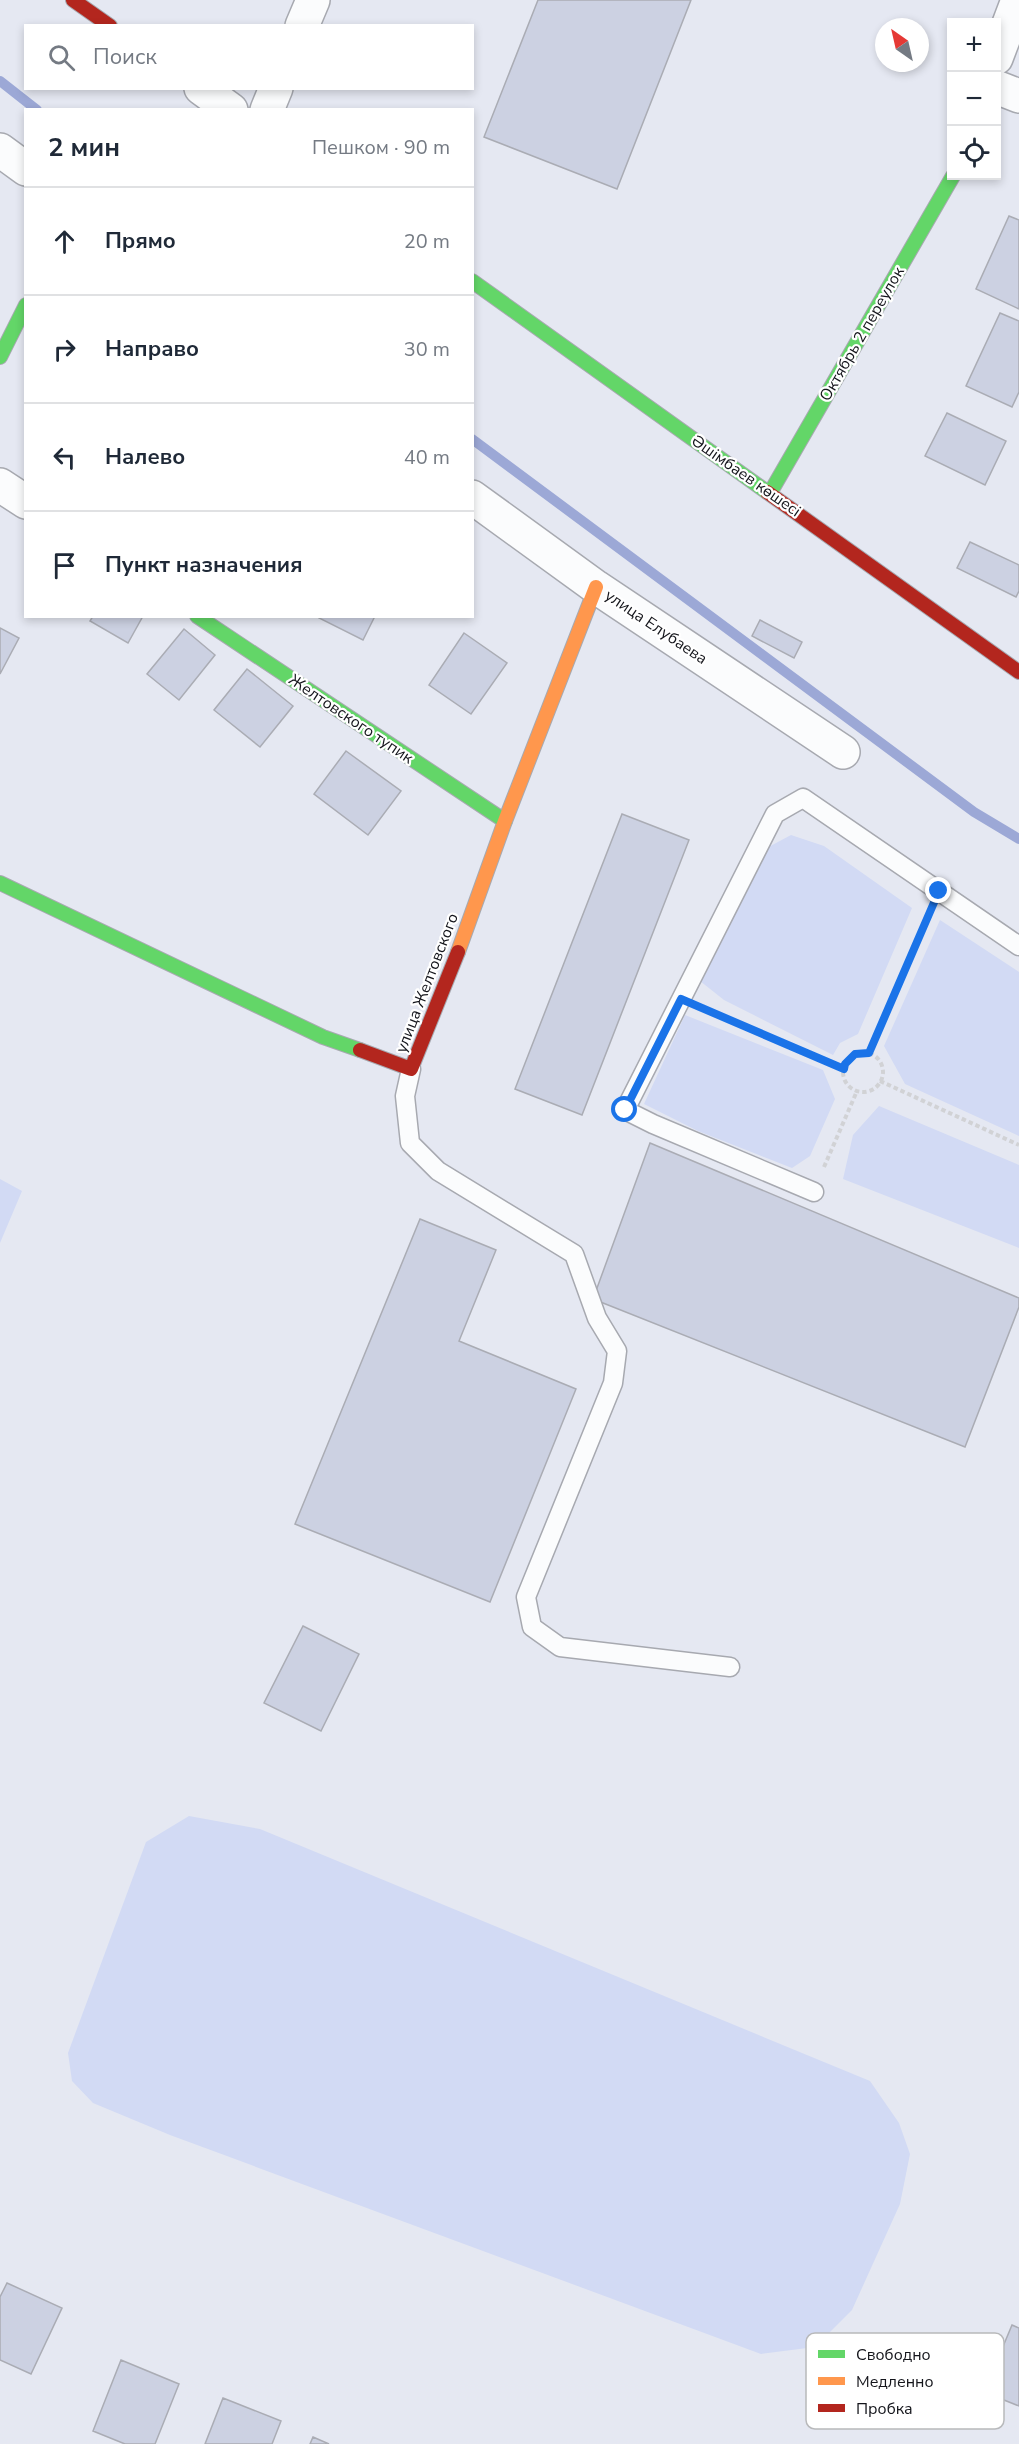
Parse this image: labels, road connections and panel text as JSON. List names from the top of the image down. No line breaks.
{"streets":{"street":["Октябрь 2 переулок","Әшімбаев көшесі","улица Елубаева","Желтовского тупик","улица Желтовского"]},"crossings":[["Октябрь 2 переулок","Әшімбаев көшесі"],["улица Елубаева","улица Желтовского"],["Желтовского тупик","улица Желтовского"]],"legend":["Свободно","Медленно","Пробка"],"north":"top left","page":{"map_buttons":["+","−"],"search":"Поиск","heading":["2 мин","Пешком · 90 m"],"list":[["Прямо","20 m"],["Направо","30 m"],["Налево","40 m"],"Пункт назначения"]}}
